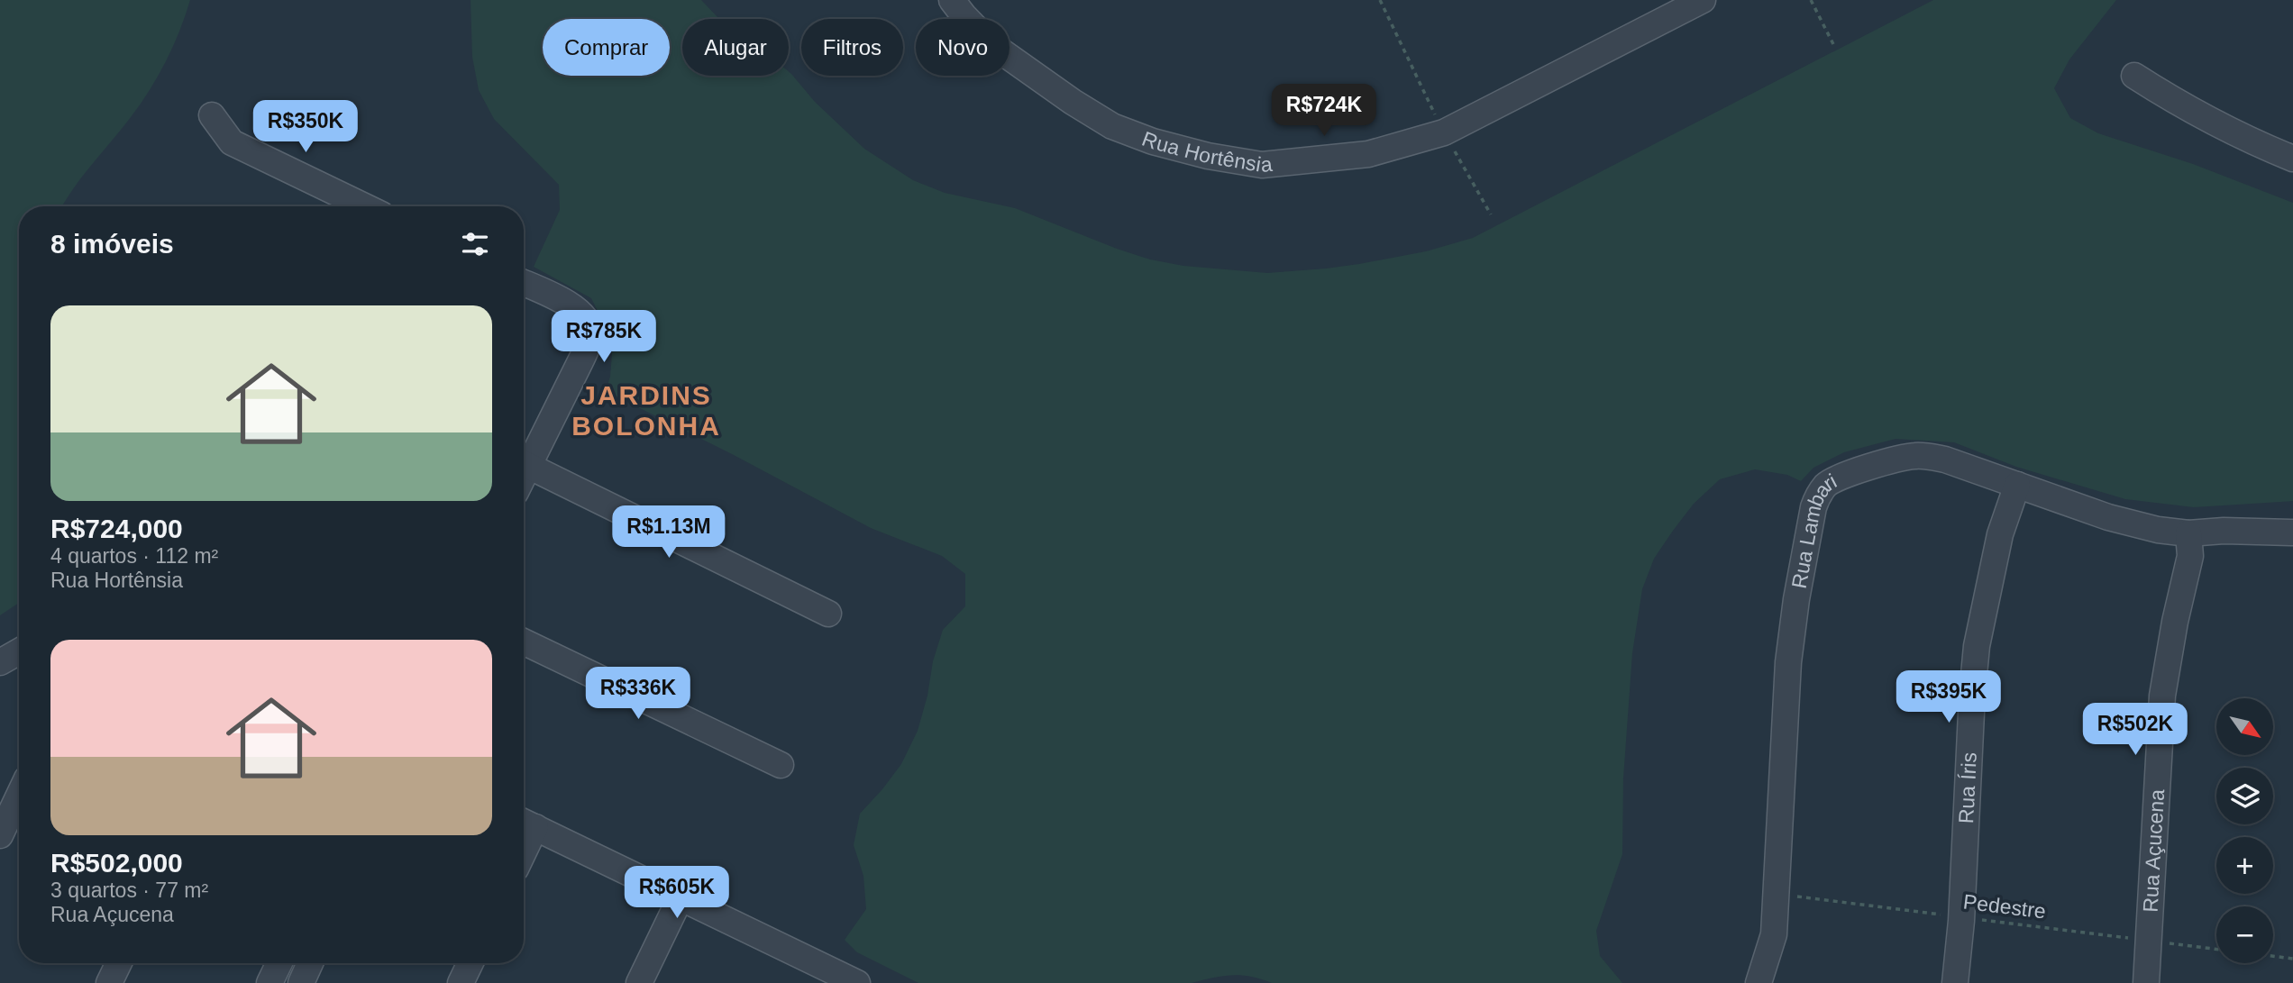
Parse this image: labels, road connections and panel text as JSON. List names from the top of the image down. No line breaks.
{"streets":{"street":["Rua Hortênsia","Rua Lambari","Rua Íris","Rua Açucena"],"path":["Pedestre"]},"crossings":[["Rua Lambari","Rua Íris"],["Rua Lambari","Rua Açucena"],["Rua Lambari","Pedestre"],["Rua Íris","Pedestre"],["Rua Açucena","Pedestre"]],"districts":["JARDINS BOLONHA"],"north":"bottom right","page":{"chip":["Comprar","Alugar","Filtros","Novo"],"price":["R$724K","R$350K","R$785K","R$1.13M","R$336K","R$395K","R$502K","R$605K"],"heading":"8 imóveis","list":[{"name":"R$724,000","note":"4 quartos · 112 m² · Rua Hortênsia"},{"name":"R$502,000","note":"3 quartos · 77 m² · Rua Açucena"}],"map_buttons":["+","−"]}}
